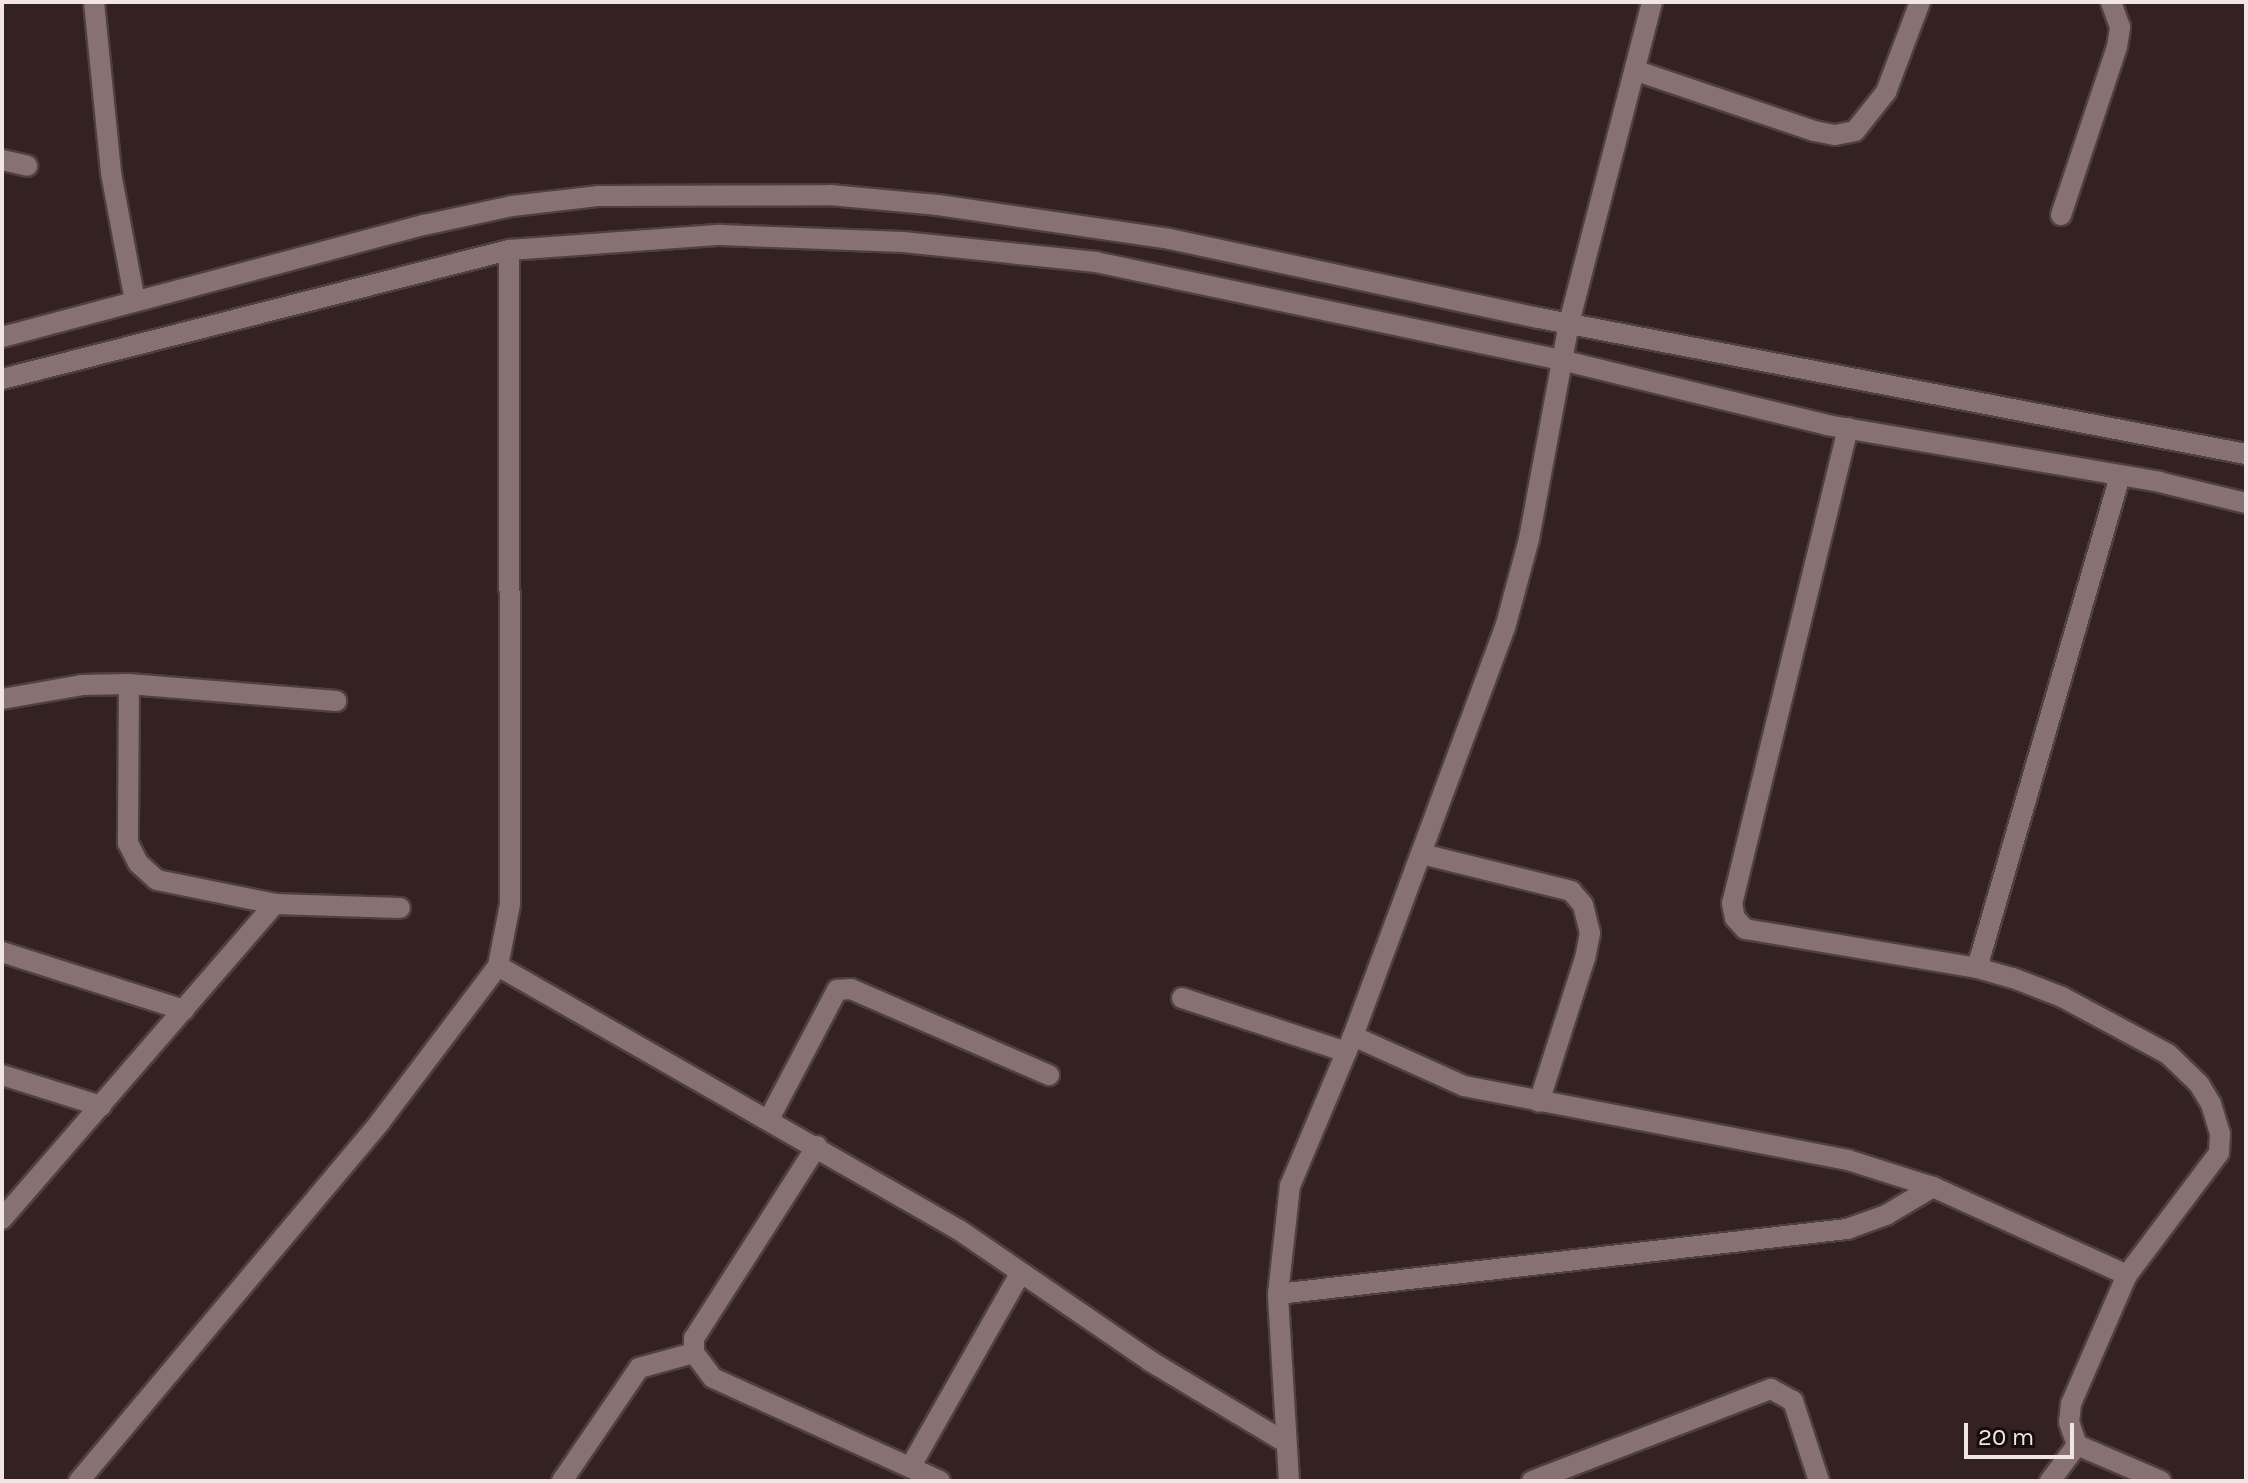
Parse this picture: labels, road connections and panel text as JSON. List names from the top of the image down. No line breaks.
{"scale_bar":"20 m"}
